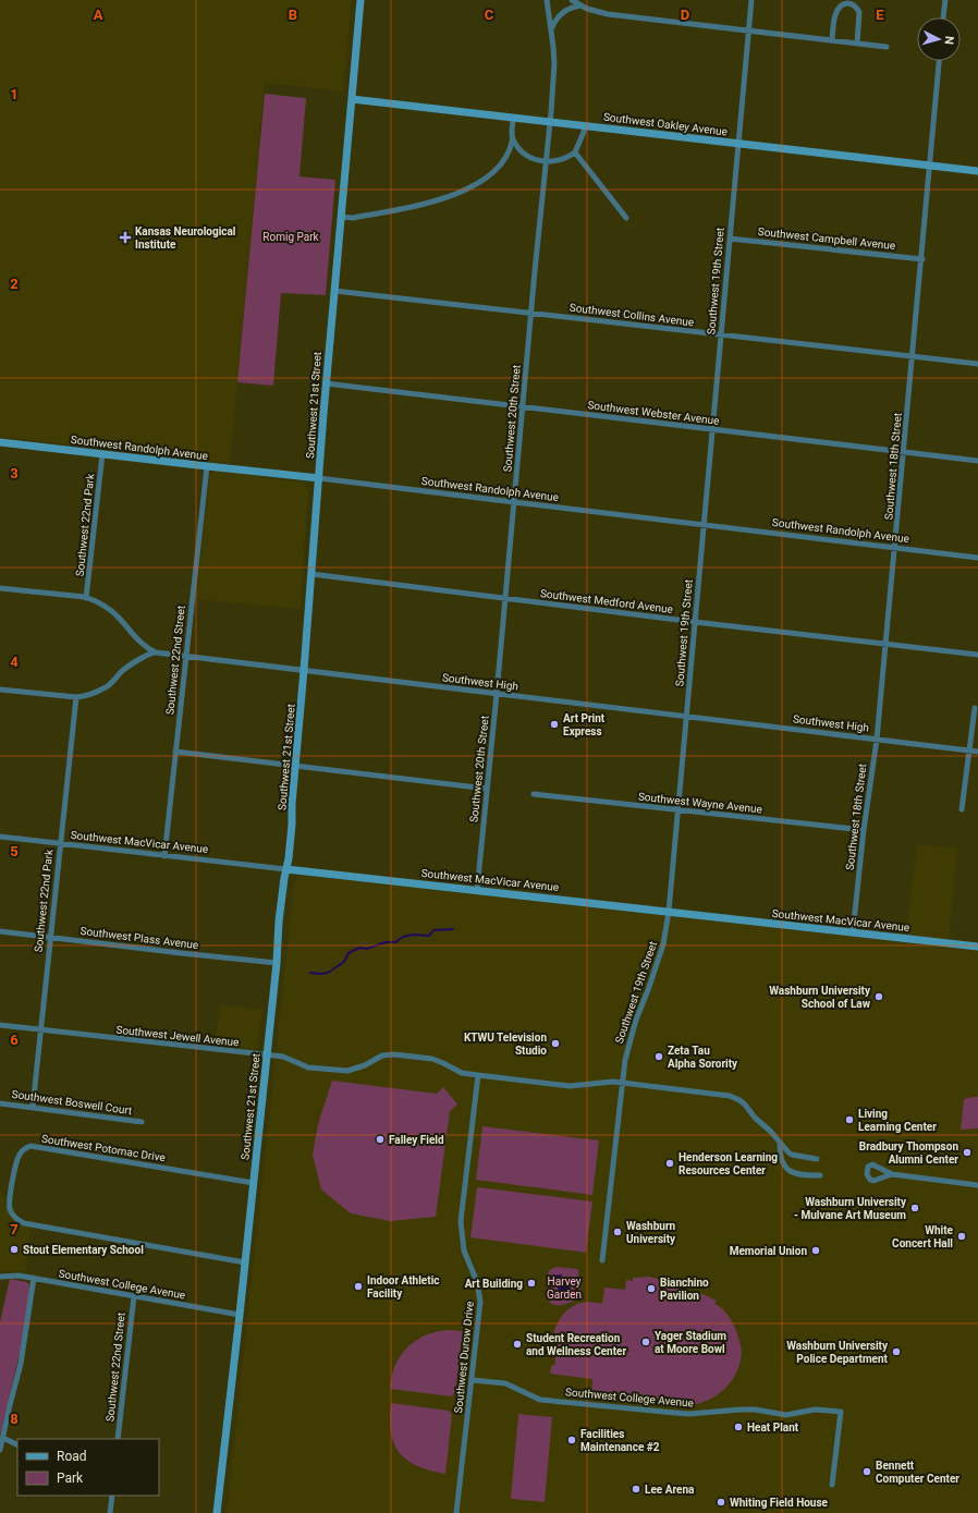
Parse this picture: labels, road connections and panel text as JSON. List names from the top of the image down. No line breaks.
{"streets":{"street":["Southwest Oakley Avenue","Southwest Campbell Avenue","Southwest 19th Street","Southwest Collins Avenue","Southwest 21st Street","Southwest Webster Avenue","Southwest 20th Street","Southwest Randolph Avenue","Southwest 18th Street","Southwest 22nd Park","Southwest Medford Avenue","Southwest 22nd Street","Southwest High","Southwest Wayne Avenue","Southwest MacVicar Avenue","Southwest Plass Avenue","Southwest Jewell Avenue","Southwest Boswell Court","Southwest Potomac Drive","Southwest College Avenue","Southwest Durow Drive"]},"crossings":[["Southwest Oakley Avenue","Southwest 19th Street"],["Southwest Oakley Avenue","Southwest 21st Street"],["Southwest Oakley Avenue","Southwest 20th Street"],["Southwest Oakley Avenue","Southwest 18th Street"],["Southwest Campbell Avenue","Southwest 19th Street"],["Southwest Campbell Avenue","Southwest 18th Street"],["Southwest 19th Street","Southwest Collins Avenue"],["Southwest 19th Street","Southwest Webster Avenue"],["Southwest 19th Street","Southwest Randolph Avenue"],["Southwest 19th Street","Southwest Medford Avenue"],["Southwest 19th Street","Southwest High"],["Southwest 19th Street","Southwest Wayne Avenue"],["Southwest 19th Street","Southwest MacVicar Avenue"],["Southwest 19th Street","Southwest Jewell Avenue"],["Southwest Collins Avenue","Southwest 21st Street"],["Southwest Collins Avenue","Southwest 20th Street"],["Southwest Collins Avenue","Southwest 18th Street"],["Southwest 21st Street","Southwest Webster Avenue"],["Southwest 21st Street","Southwest Randolph Avenue"],["Southwest 21st Street","Southwest Medford Avenue"],["Southwest 21st Street","Southwest High"],["Southwest 21st Street","Southwest MacVicar Avenue"],["Southwest 21st Street","Southwest Plass Avenue"],["Southwest 21st Street","Southwest Jewell Avenue"],["Southwest 21st Street","Southwest Potomac Drive"],["Southwest 21st Street","Southwest College Avenue"],["Southwest Webster Avenue","Southwest 20th Street"],["Southwest Webster Avenue","Southwest 18th Street"],["Southwest 20th Street","Southwest Randolph Avenue"],["Southwest 20th Street","Southwest Medford Avenue"],["Southwest 20th Street","Southwest High"],["Southwest 20th Street","Southwest MacVicar Avenue"],["Southwest Randolph Avenue","Southwest 18th Street"],["Southwest Randolph Avenue","Southwest 22nd Park"],["Southwest Randolph Avenue","Southwest 22nd Street"],["Southwest 18th Street","Southwest Medford Avenue"],["Southwest 18th Street","Southwest High"],["Southwest 18th Street","Southwest Wayne Avenue"],["Southwest 18th Street","Southwest MacVicar Avenue"],["Southwest 22nd Park","Southwest High"],["Southwest 22nd Park","Southwest MacVicar Avenue"],["Southwest 22nd Park","Southwest Plass Avenue"],["Southwest 22nd Park","Southwest Jewell Avenue"],["Southwest 22nd Park","Southwest Boswell Court"],["Southwest 22nd Street","Southwest High"],["Southwest 22nd Street","Southwest MacVicar Avenue"],["Southwest 22nd Street","Southwest College Avenue"],["Southwest Jewell Avenue","Southwest Durow Drive"],["Southwest College Avenue","Southwest Durow Drive"]],"parks":["Romig Park","Harvey Garden"],"places":{"health":["Kansas Neurological Institute"],"other":["Art Print Express","Washburn University School of Law","KTWU Television Studio","Zeta Tau Alpha Sorority","Living Learning Center","Falley Field","Bradbury Thompson Alumni Center","Henderson Learning Resources Center","Washburn University - Mulvane Art Museum","Washburn University","White Concert Hall","Stout Elementary School","Memorial Union","Art Building","Indoor Athletic Facility","Bianchino Pavilion","Yager Stadium at Moore Bowl","Student Recreation and Wellness Center","Washburn University Police Department","Heat Plant","Facilities Maintenance #2","Bennett Computer Center","Lee Arena","Whiting Field House"]},"legend":["Road","Park"],"north":"right","grid":{"columns":["A","B","C","D","E"],"rows":["1","2","3","4","5","6","7","8"]}}
